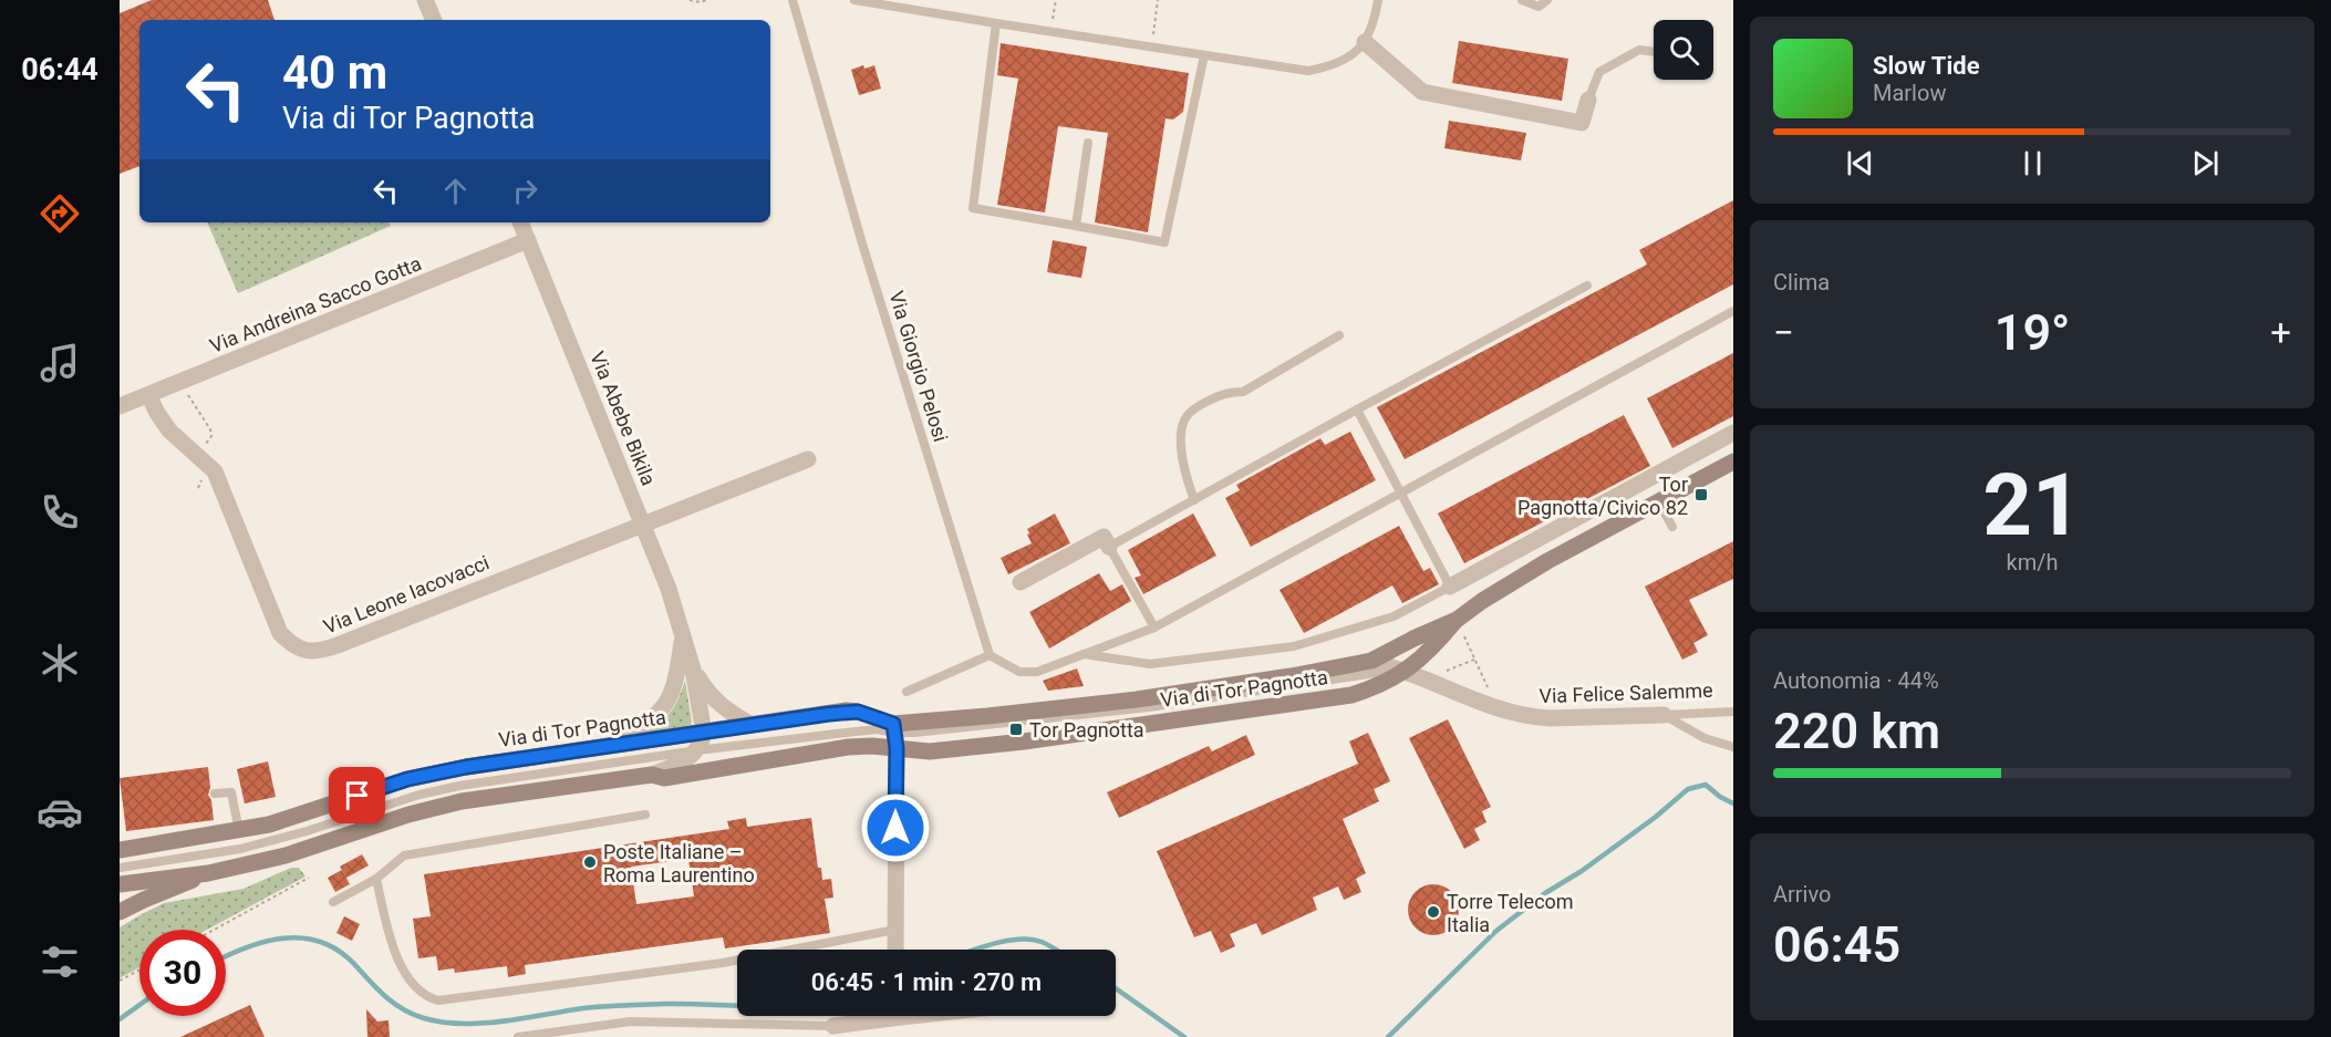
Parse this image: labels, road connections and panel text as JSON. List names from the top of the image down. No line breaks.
{"streets":{"street":["Via Andreina Sacco Gotta","Via Abebe Bikila","Via Leone Iacovacci","Via di Tor Pagnotta","Via Felice Salemme"],"lane":["Via Giorgio Pelosi"]},"crossings":[["Via Andreina Sacco Gotta","Via Abebe Bikila"],["Via Andreina Sacco Gotta","Via Leone Iacovacci"],["Via Abebe Bikila","Via Leone Iacovacci"],["Via Abebe Bikila","Via di Tor Pagnotta"],["Via di Tor Pagnotta","Via Felice Salemme"]],"places":{"transit":["Tor Pagnotta/Civico 82","Tor Pagnotta"],"other":["Poste Italiane – Roma Laurentino","Torre Telecom Italia"]},"page":{"tabs":"06:44","turn":["40 m","Via di Tor Pagnotta"],"song":["Slow Tide","Marlow"],"tile":["Clima",["21","km/h"],["Autonomia · 44%","220 km"],["Arrivo","06:45"]],"heat":["−","19°","+"],"limit":"30","trip":"06:45 · 1 min · 270 m"}}
